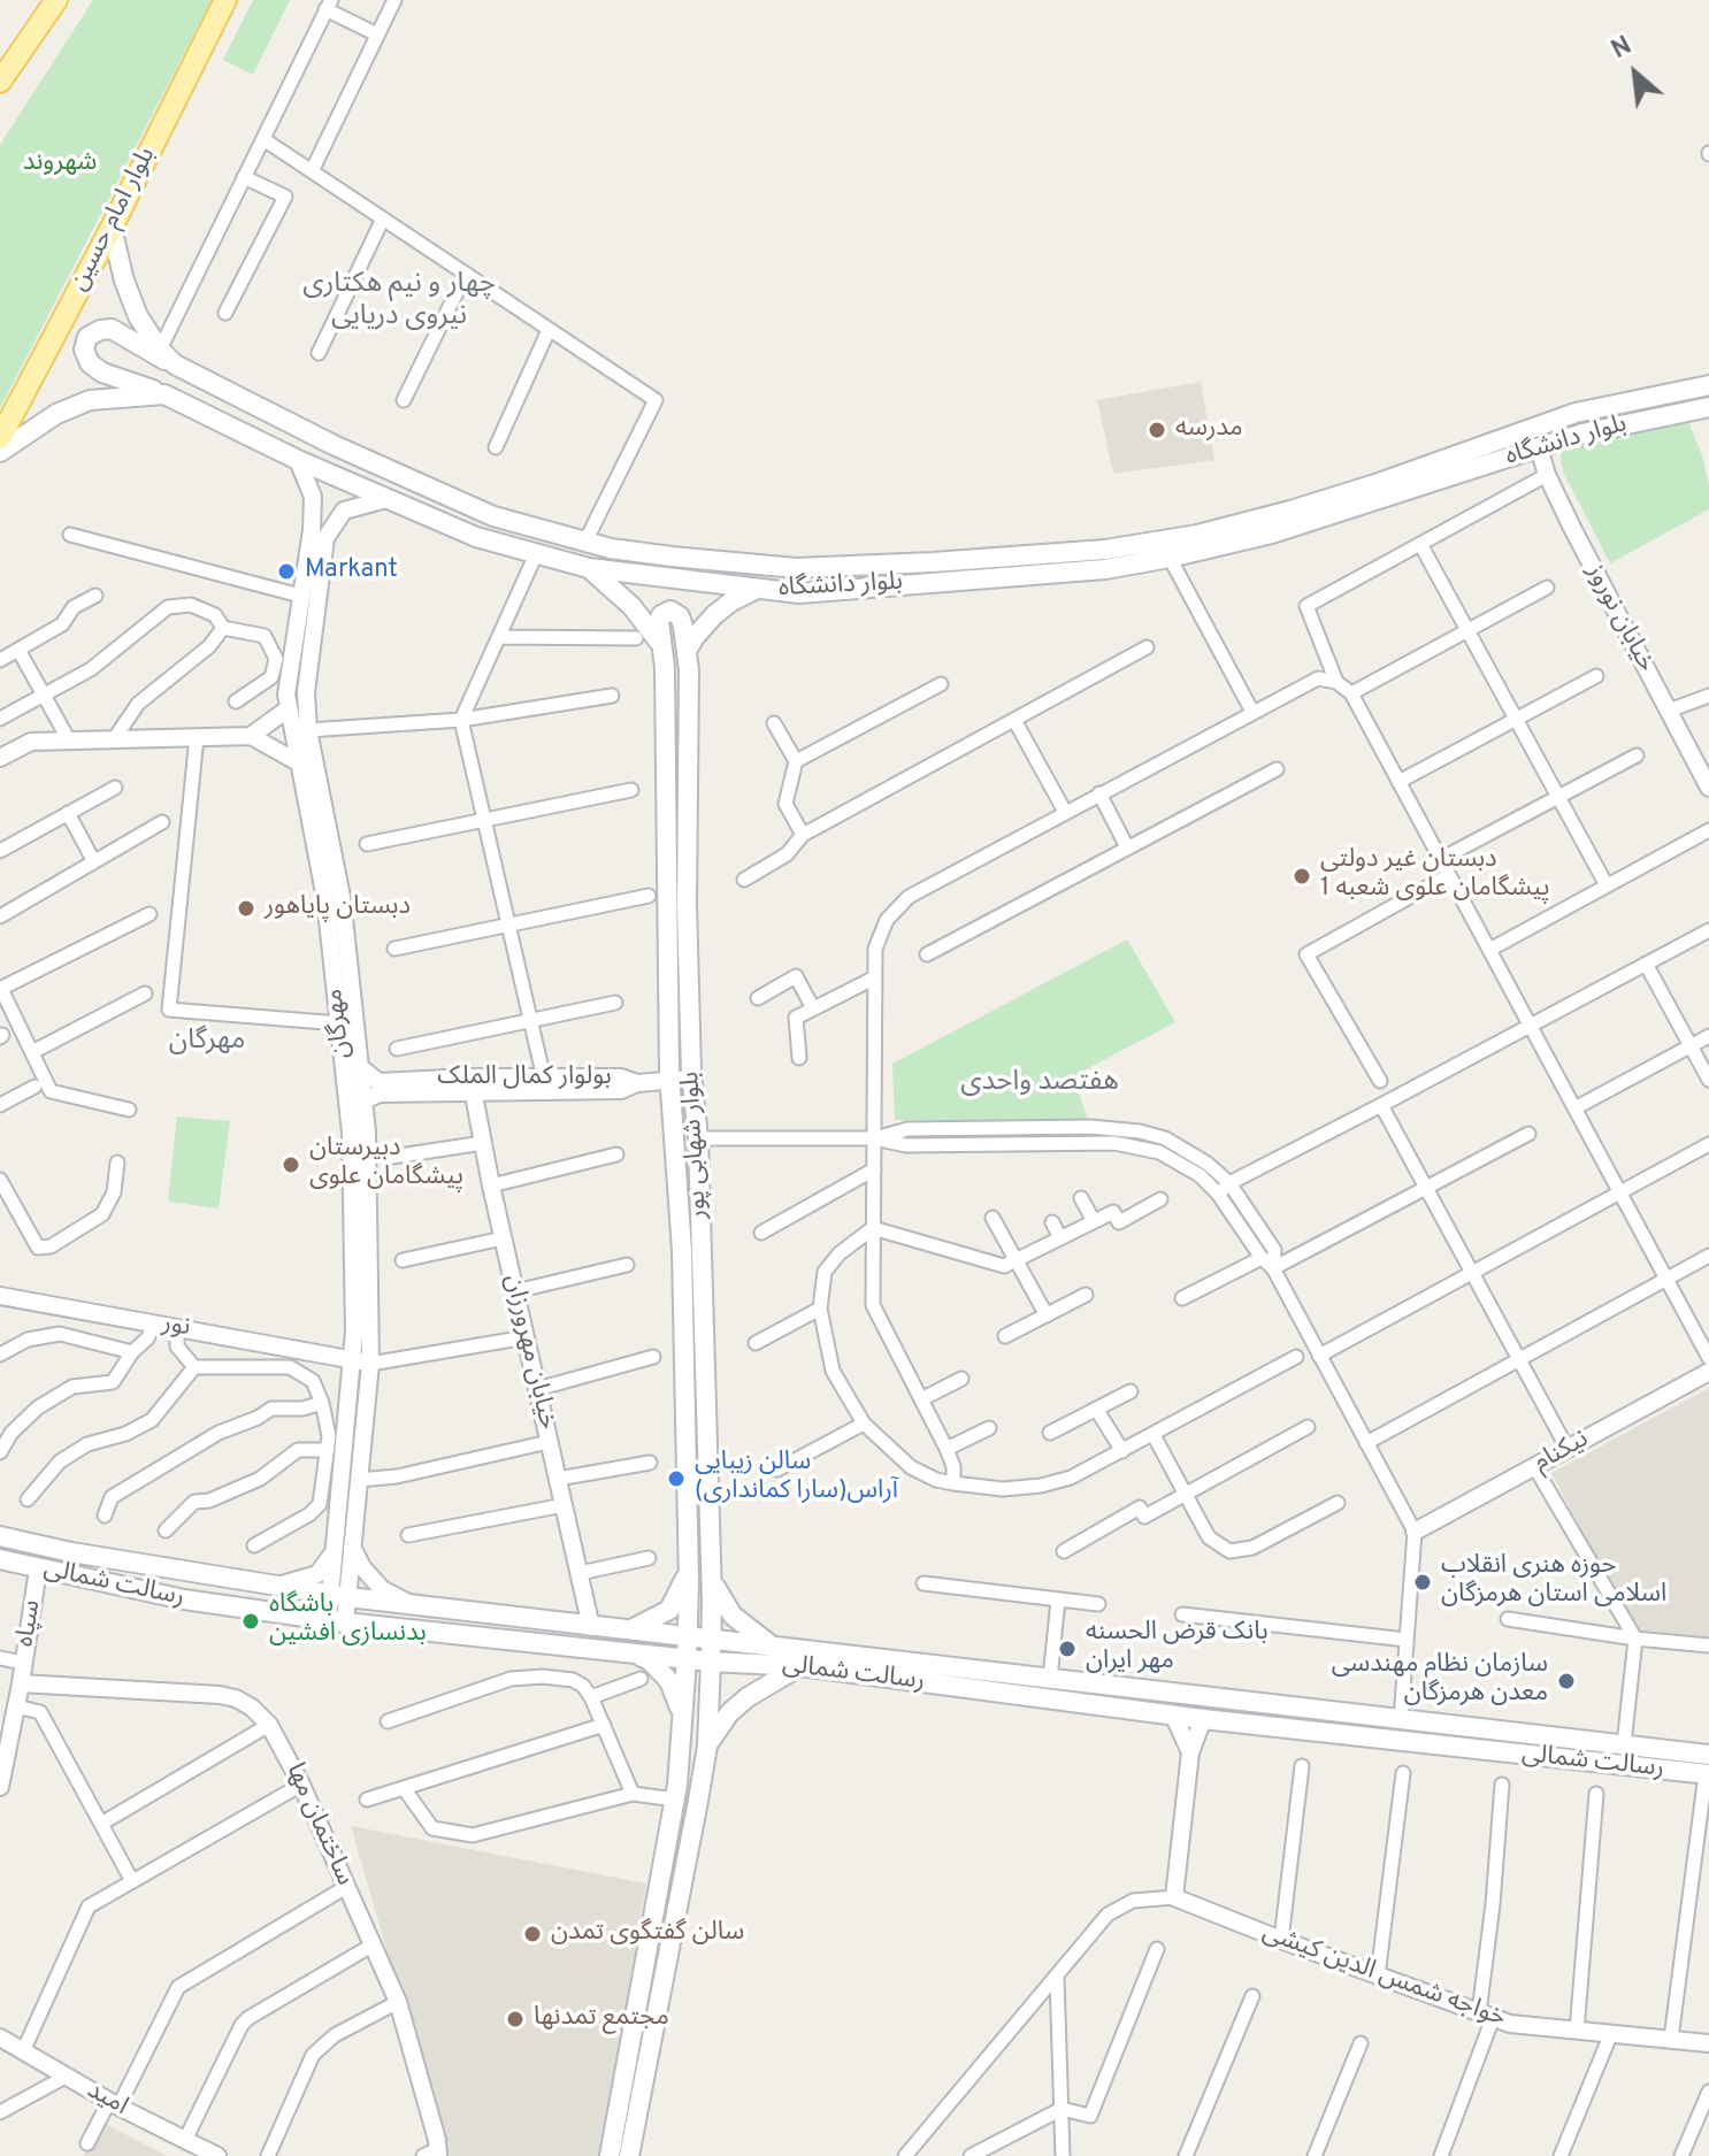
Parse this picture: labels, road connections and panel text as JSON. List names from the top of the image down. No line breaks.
{"streets":{"main road":["بلوار امام حسین","بلوار دانشگاه","بلوار شهابی پور","رسالت شمالی"],"street":["خیابان نوروز","مهرگان","بولوار کمال الملک","نور","خیابان مهرورزان","نیکنام","سپاه","ساختمان مها","خواجه شمس الدين كيشی","امید"]},"crossings":[["بلوار امام حسین","بلوار دانشگاه"],["بلوار دانشگاه","خیابان نوروز"],["بلوار دانشگاه","مهرگان"],["مهرگان","بولوار کمال الملک"],["مهرگان","نور"],["مهرگان","رسالت شمالی"],["بولوار کمال الملک","خیابان مهرورزان"],["بلوار شهابی پور","رسالت شمالی"],["خیابان مهرورزان","رسالت شمالی"],["رسالت شمالی","سپاه"],["سپاه","ساختمان مها"]],"districts":["چهار و نیم هکتاری نیروی دریایی","مهرگان","هفتصد واحدی"],"parks":["شهروند"],"places":["مدرسه","Markant","دبستان غیر دولتی پیشگامان علوی شعبه 1","دبستان پایاهور","دبیرستان پیشگامان علوی","سالن زیبایی آراس(سارا کمانداری)","حوزه هنری انقلاب اسلامی استان هرمزگان","باشگاه بدنسازی افشین","بانک قرض الحسنه مهر ایران","سازمان نظام مهندسی معدن هرمزگان","سالن گفتگوی تمدن","مجتمع تمدنها"],"north":"top left"}
